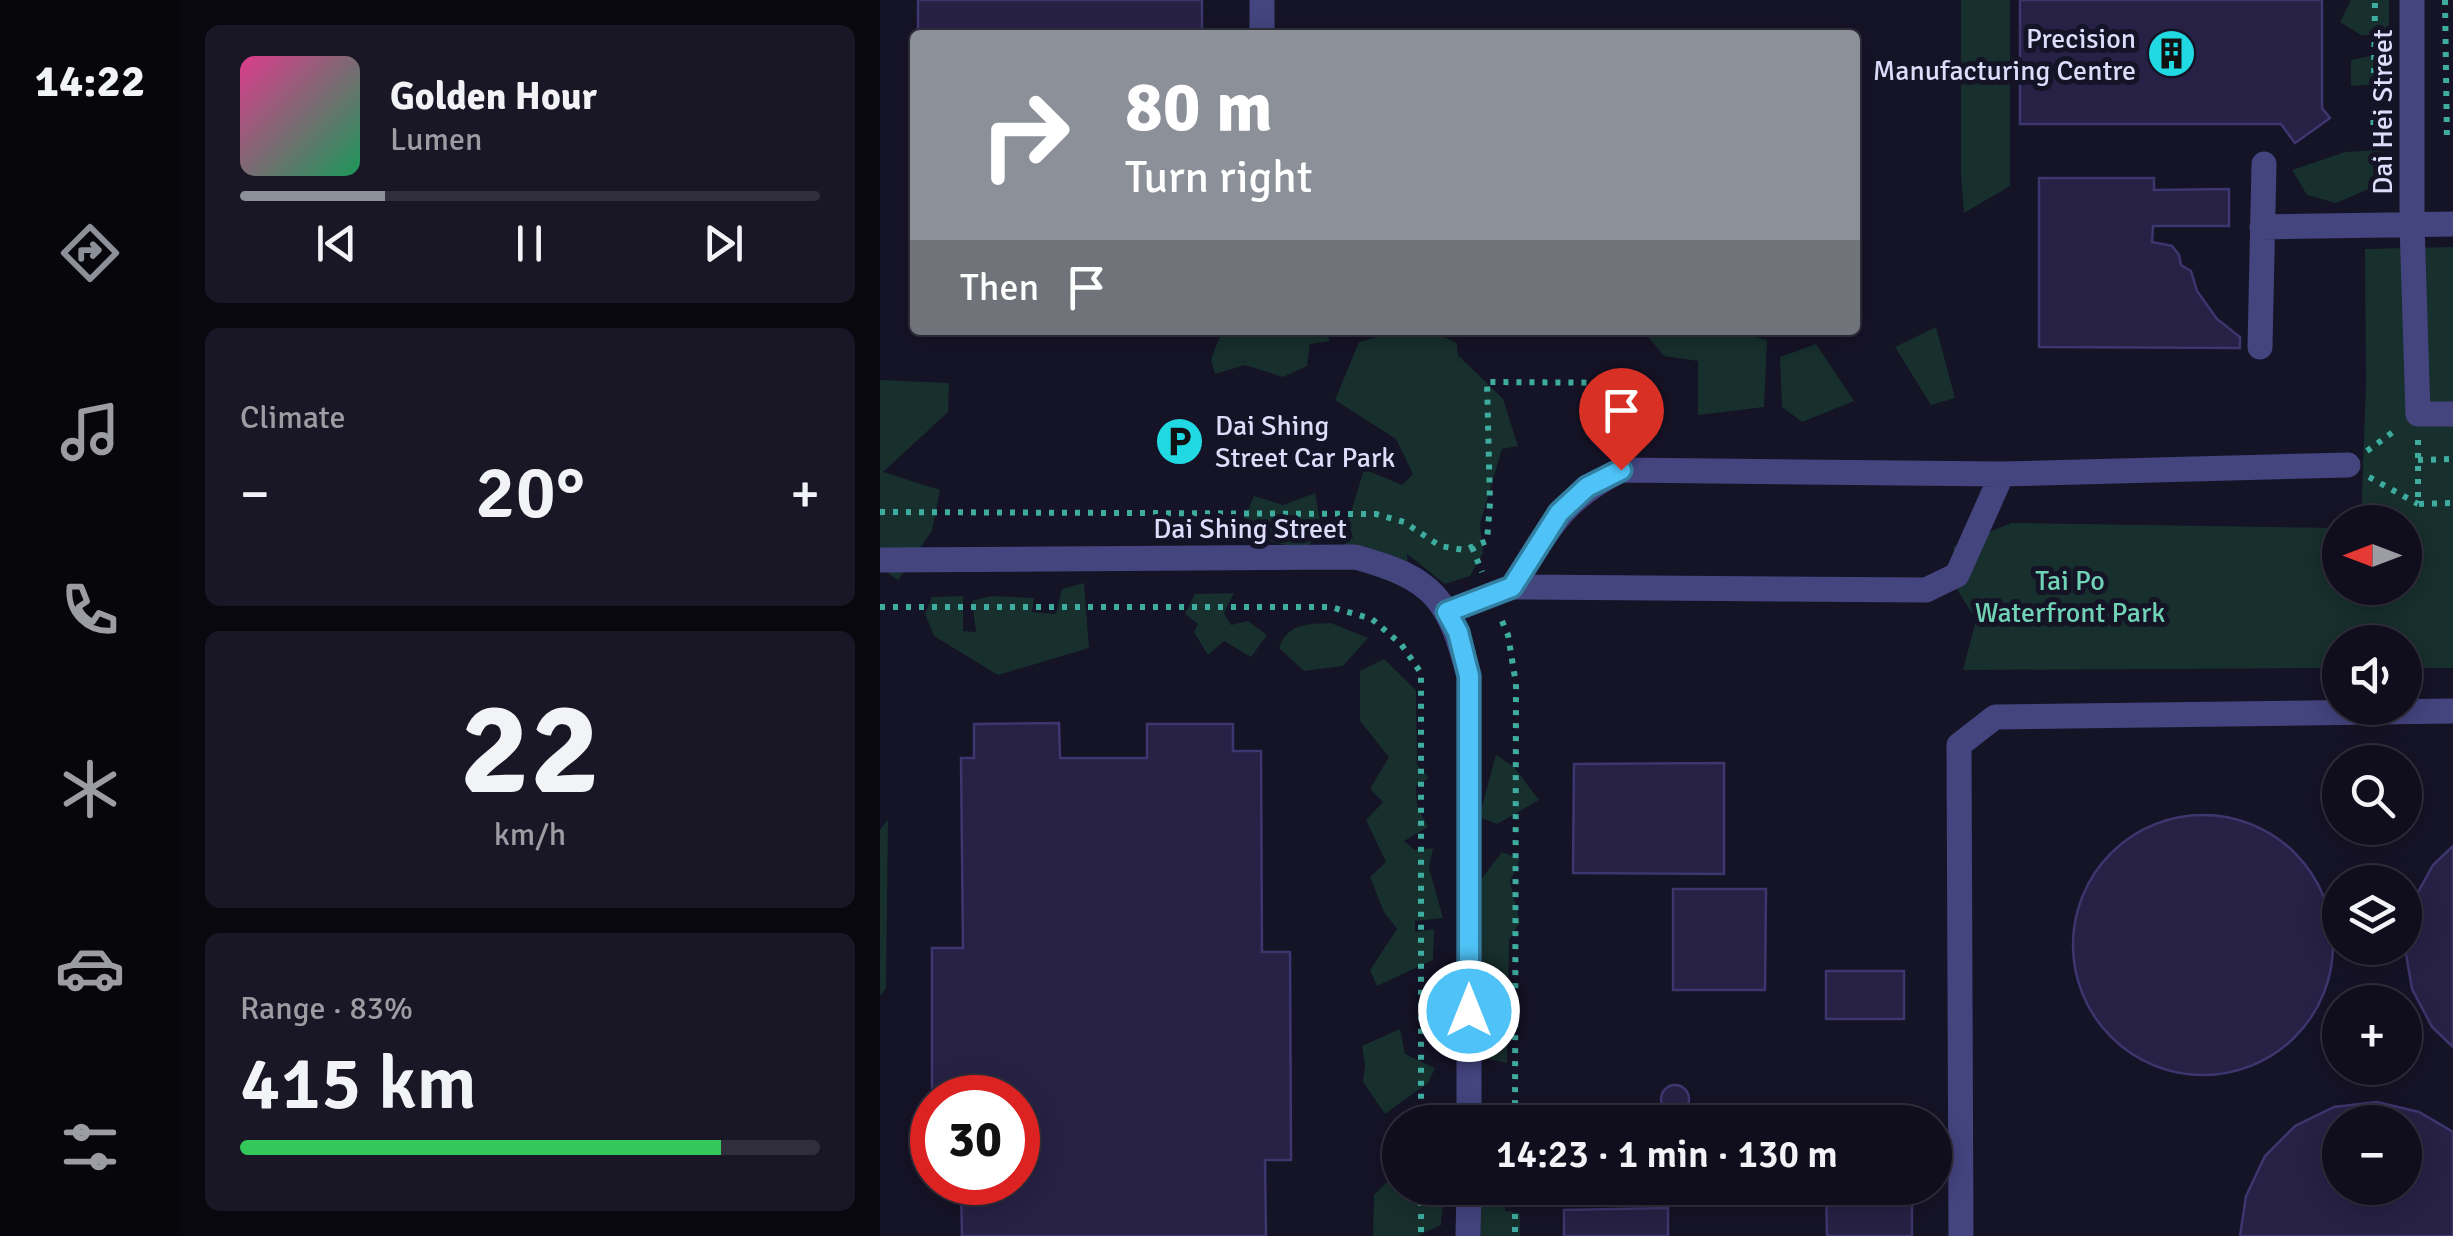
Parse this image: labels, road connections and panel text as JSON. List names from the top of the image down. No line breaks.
{"streets":{"street":["Dai Hei Street","Dai Shing Street"]},"parks":["Tai Po Waterfront Park"],"places":{"building":["Precision Manufacturing Centre"],"parking":["Dai Shing Street Car Park"]},"north":"left","page":{"tabs":"14:22","turn":["80 m","Turn right"],"song":["Golden Hour","Lumen"],"then":"Then","tile":["Climate",["22","km/h"],["Range · 83%","415 km"]],"heat":["−","20°","+"],"map_buttons":["+","−"],"limit":"30","trip":"14:23 · 1 min · 130 m"}}
